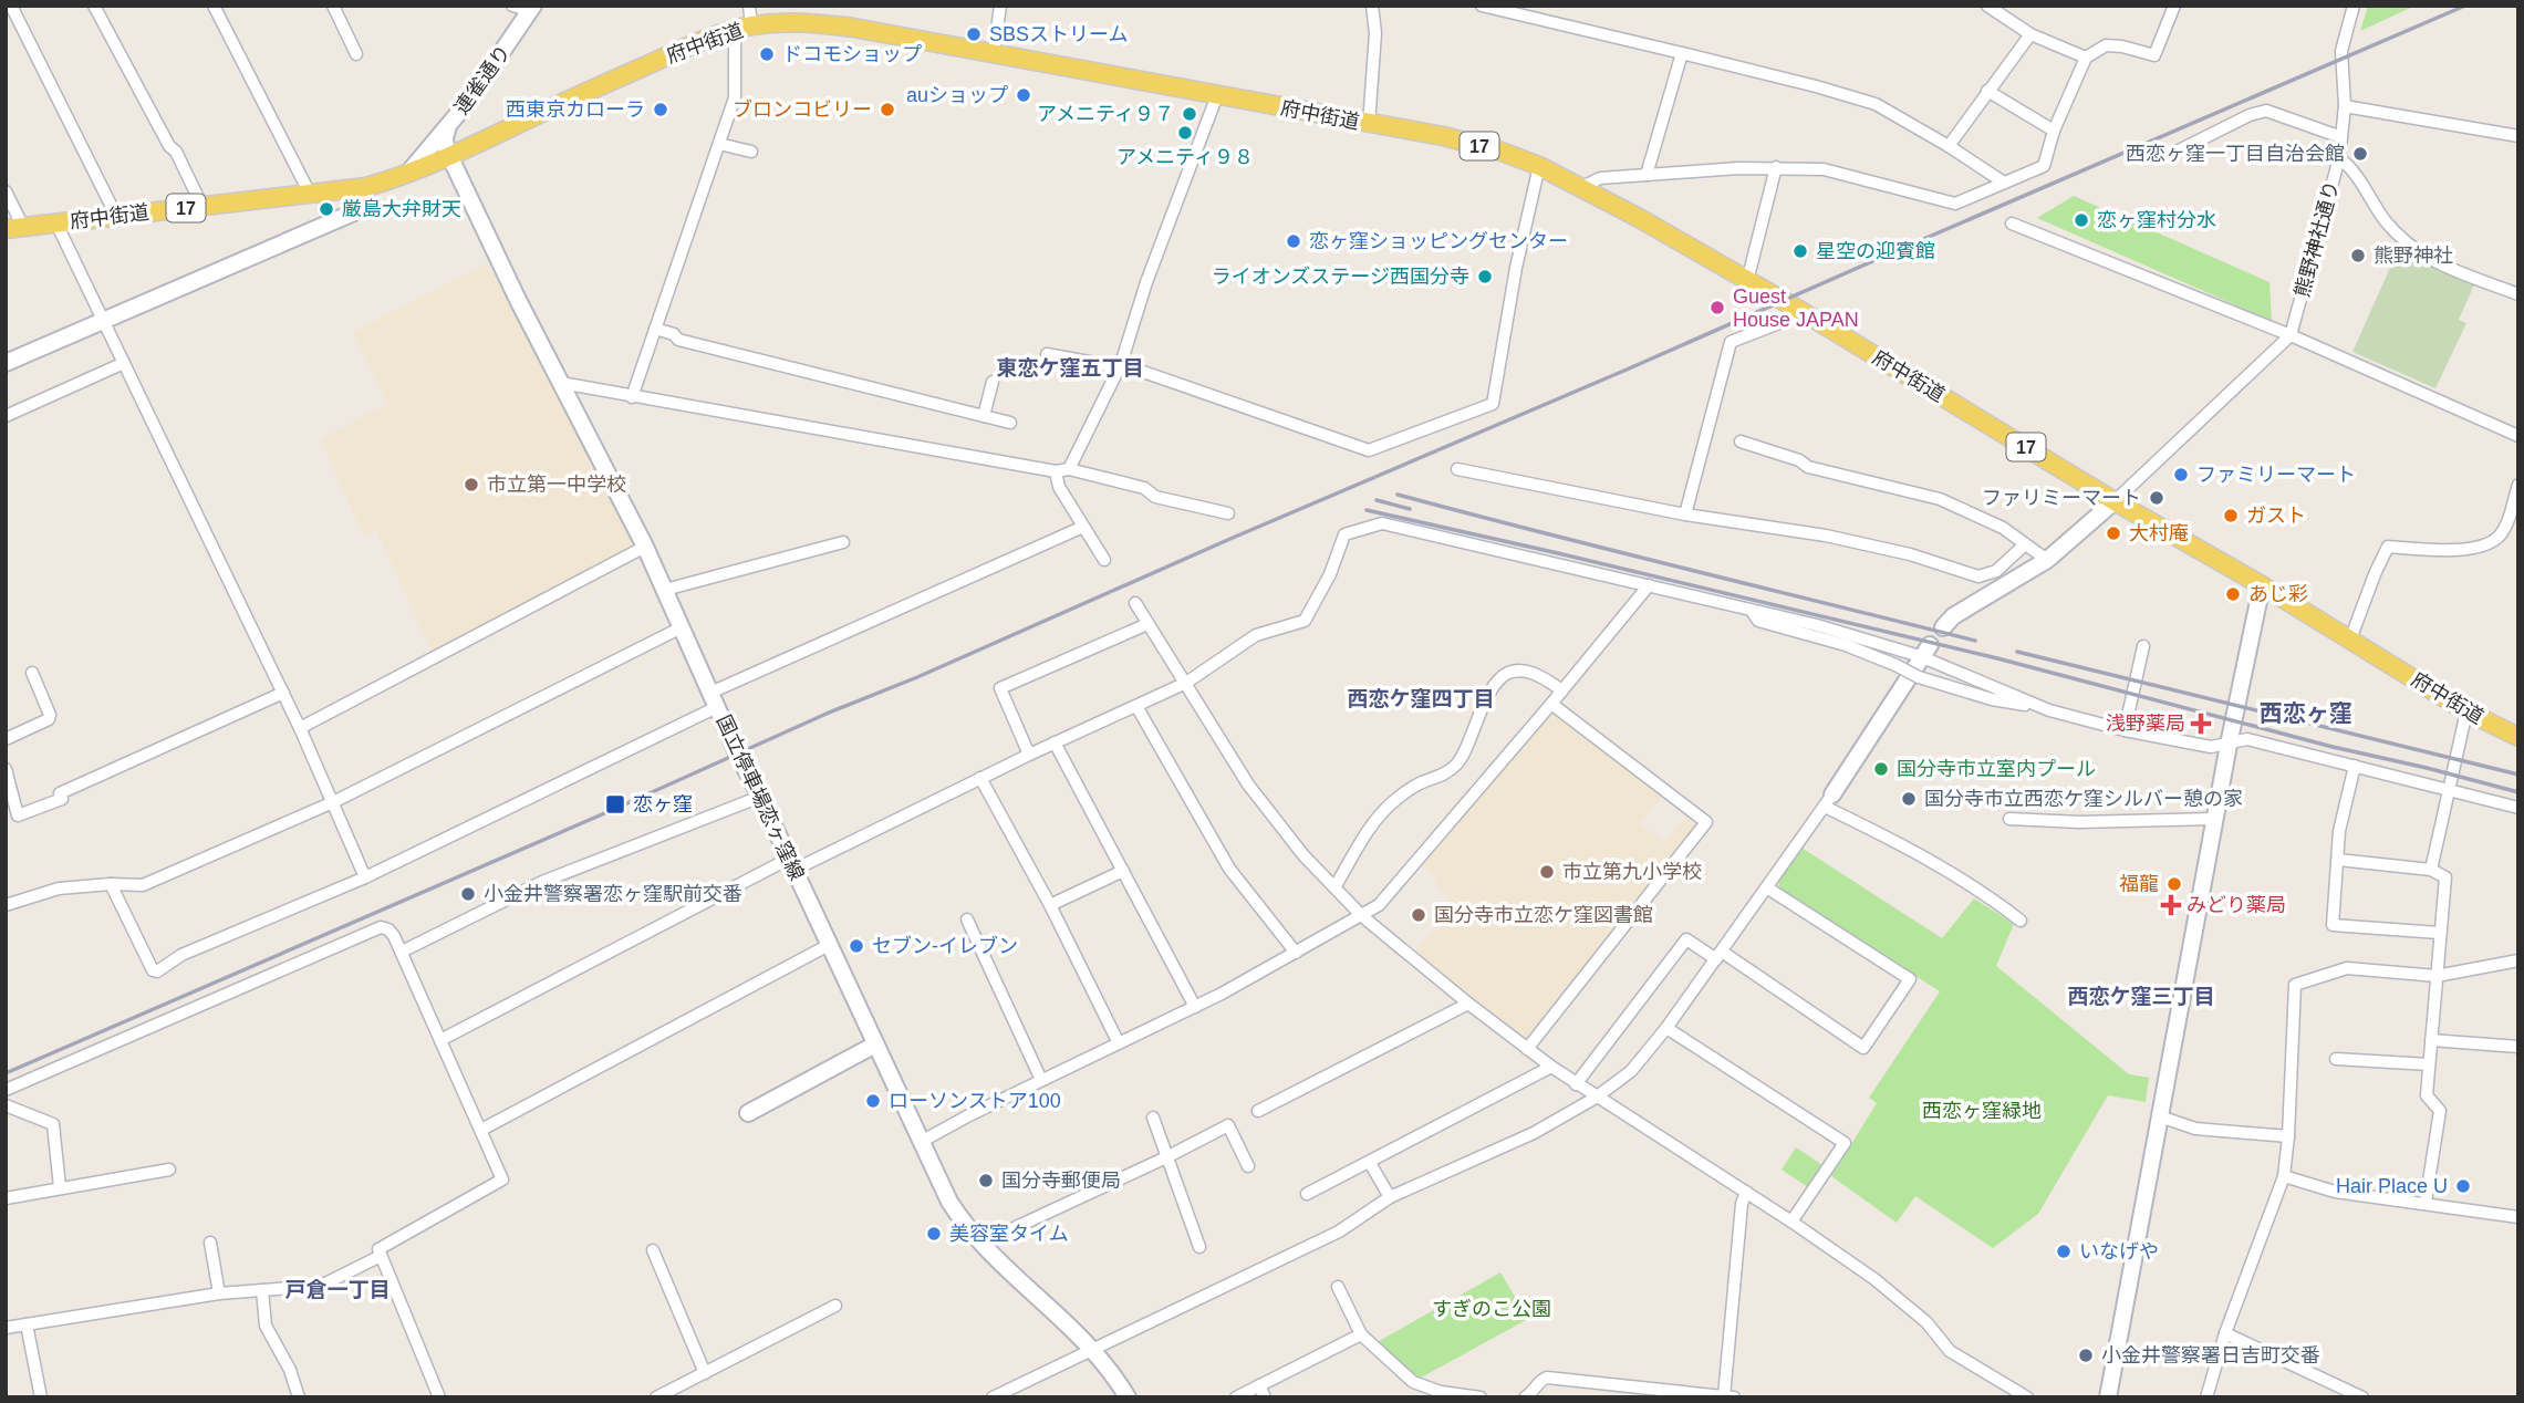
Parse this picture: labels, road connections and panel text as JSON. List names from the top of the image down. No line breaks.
{"streets":{"main road":["府中街道","17"],"street":["連雀通り","熊野神社通り","国立停車場恋ヶ窪線"]},"crossings":[["府中街道","連雀通り"],["府中街道","国立停車場恋ヶ窪線"],["連雀通り","国立停車場恋ヶ窪線"]],"districts":["東恋ケ窪五丁目","西恋ケ窪四丁目","西恋ヶ窪","西恋ケ窪三丁目","戸倉一丁目"],"parks":["西恋ヶ窪緑地","すぎのこ公園"],"places":{"other":["SBSストリーム","ドコモショップ","auショップ","西東京カローラ","ブロンコビリー","アメニティ９７","アメニティ９８","西恋ヶ窪一丁目自治会館","厳島大弁財天","恋ヶ窪村分水","恋ヶ窪ショッピングセンター","星空の迎賓館","熊野神社","ライオンズステージ西国分寺","Guest House JAPAN","ファミリーマート","市立第一中学校","ファリミーマート","ガスト","大村庵","あじ彩","国分寺市立室内プール","国分寺市立西恋ケ窪シルバー憩の家","市立第九小学校","福龍","小金井警察署恋ヶ窪駅前交番","国分寺市立恋ケ窪図書館","セブン-イレブン","ローソンストア100","国分寺郵便局","Hair Place U","美容室タイム","いなげや","小金井警察署日吉町交番"],"health":["浅野薬局","みどり薬局"],"transit":["恋ヶ窪"]}}
